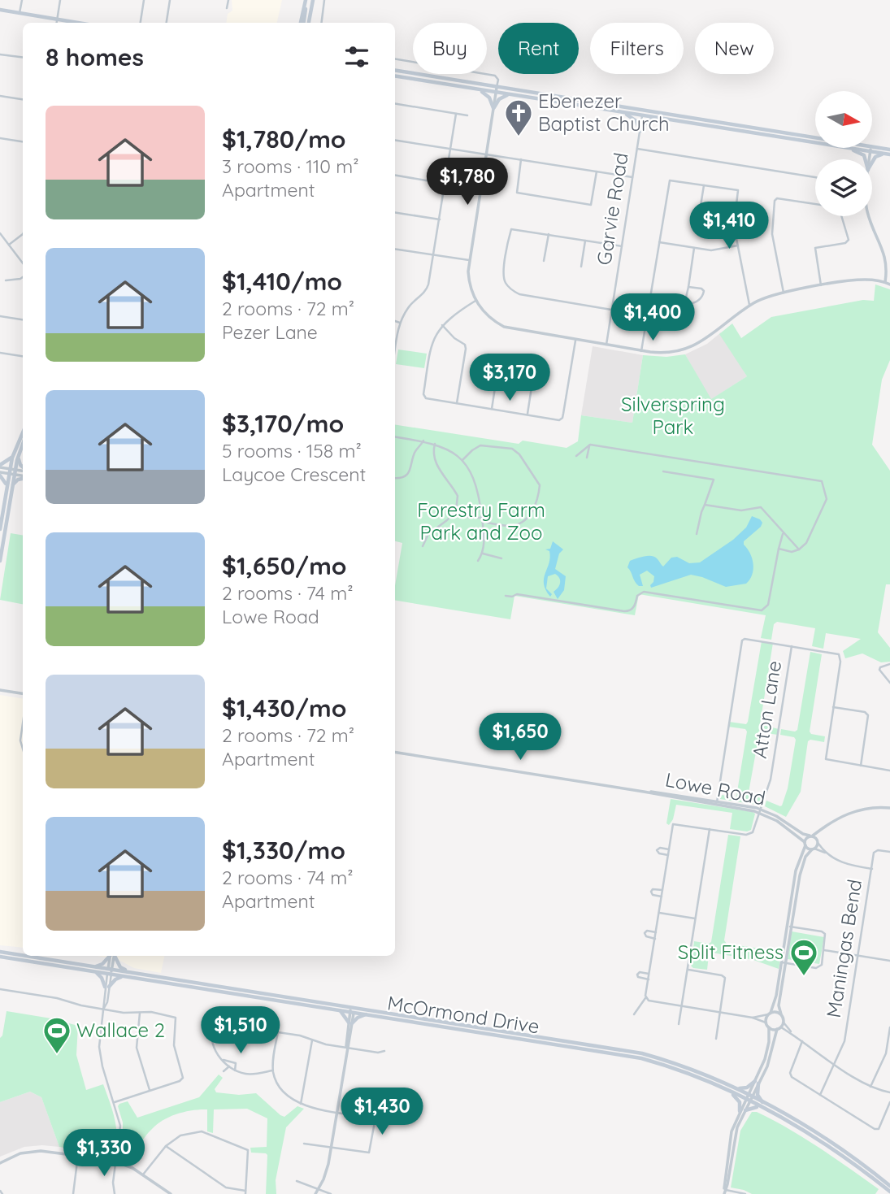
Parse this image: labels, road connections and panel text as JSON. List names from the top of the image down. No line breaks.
{"streets":{"main road":["McOrmond Drive"],"street":["Garvie Road","Atton Lane","Lowe Road","Maningas Bend"]},"crossings":[["Atton Lane","Lowe Road"]],"parks":["Silverspring Park","Forestry Farm Park and Zoo"],"places":{"church":["Ebenezer Baptist Church"],"sports":["Split Fitness","Wallace 2"]},"north":"right","page":{"chip":["Buy","Rent","Filters","New"],"heading":"8 homes","list":[{"name":"$1,780/mo","note":"3 rooms · 110 m² · Apartment"},{"name":"$1,410/mo","note":"2 rooms · 72 m² · Pezer Lane"},{"name":"$3,170/mo","note":"5 rooms · 158 m² · Laycoe Crescent"},{"name":"$1,650/mo","note":"2 rooms · 74 m² · Lowe Road"},{"name":"$1,430/mo","note":"2 rooms · 72 m² · Apartment"},{"name":"$1,330/mo","note":"2 rooms · 74 m² · Apartment"}],"price":["$1,780","$1,410","$1,400","$3,170","$1,650","$1,510","$1,430","$1,330"]}}
